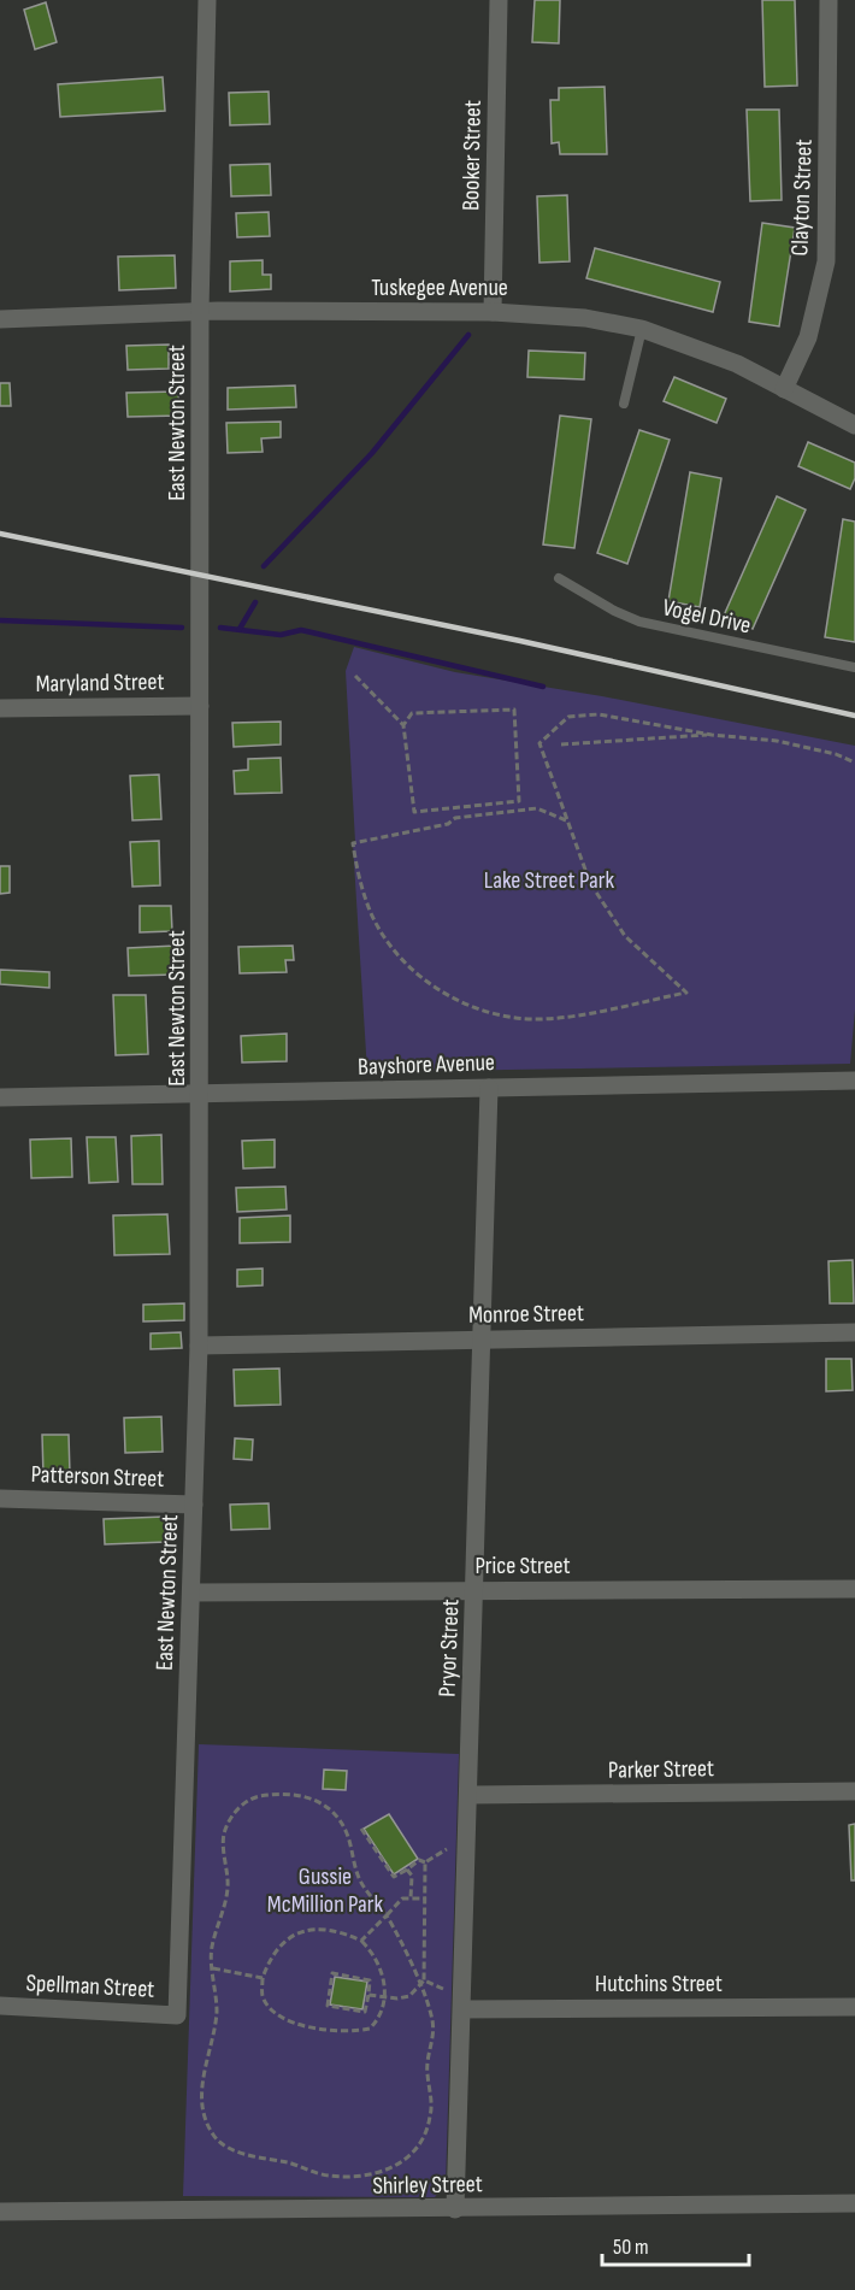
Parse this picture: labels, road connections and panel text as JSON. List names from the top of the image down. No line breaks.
{"streets":{"street":["Booker Street","Clayton Street","Tuskegee Avenue","East Newton Street","Maryland Street","Bayshore Avenue","Monroe Street","Patterson Street","Price Street","Pryor Street","Parker Street","Hutchins Street","Spellman Street","Shirley Street"],"lane":["Vogel Drive"]},"crossings":[["Booker Street","Tuskegee Avenue"],["Clayton Street","Tuskegee Avenue"],["Tuskegee Avenue","East Newton Street"],["East Newton Street","Maryland Street"],["East Newton Street","Bayshore Avenue"],["East Newton Street","Monroe Street"],["East Newton Street","Patterson Street"],["East Newton Street","Price Street"],["East Newton Street","Spellman Street"],["Bayshore Avenue","Pryor Street"],["Monroe Street","Pryor Street"],["Price Street","Pryor Street"],["Pryor Street","Parker Street"],["Pryor Street","Hutchins Street"],["Pryor Street","Shirley Street"]],"parks":["Lake Street Park","Gussie McMillion Park"],"scale_bar":"50 m"}
